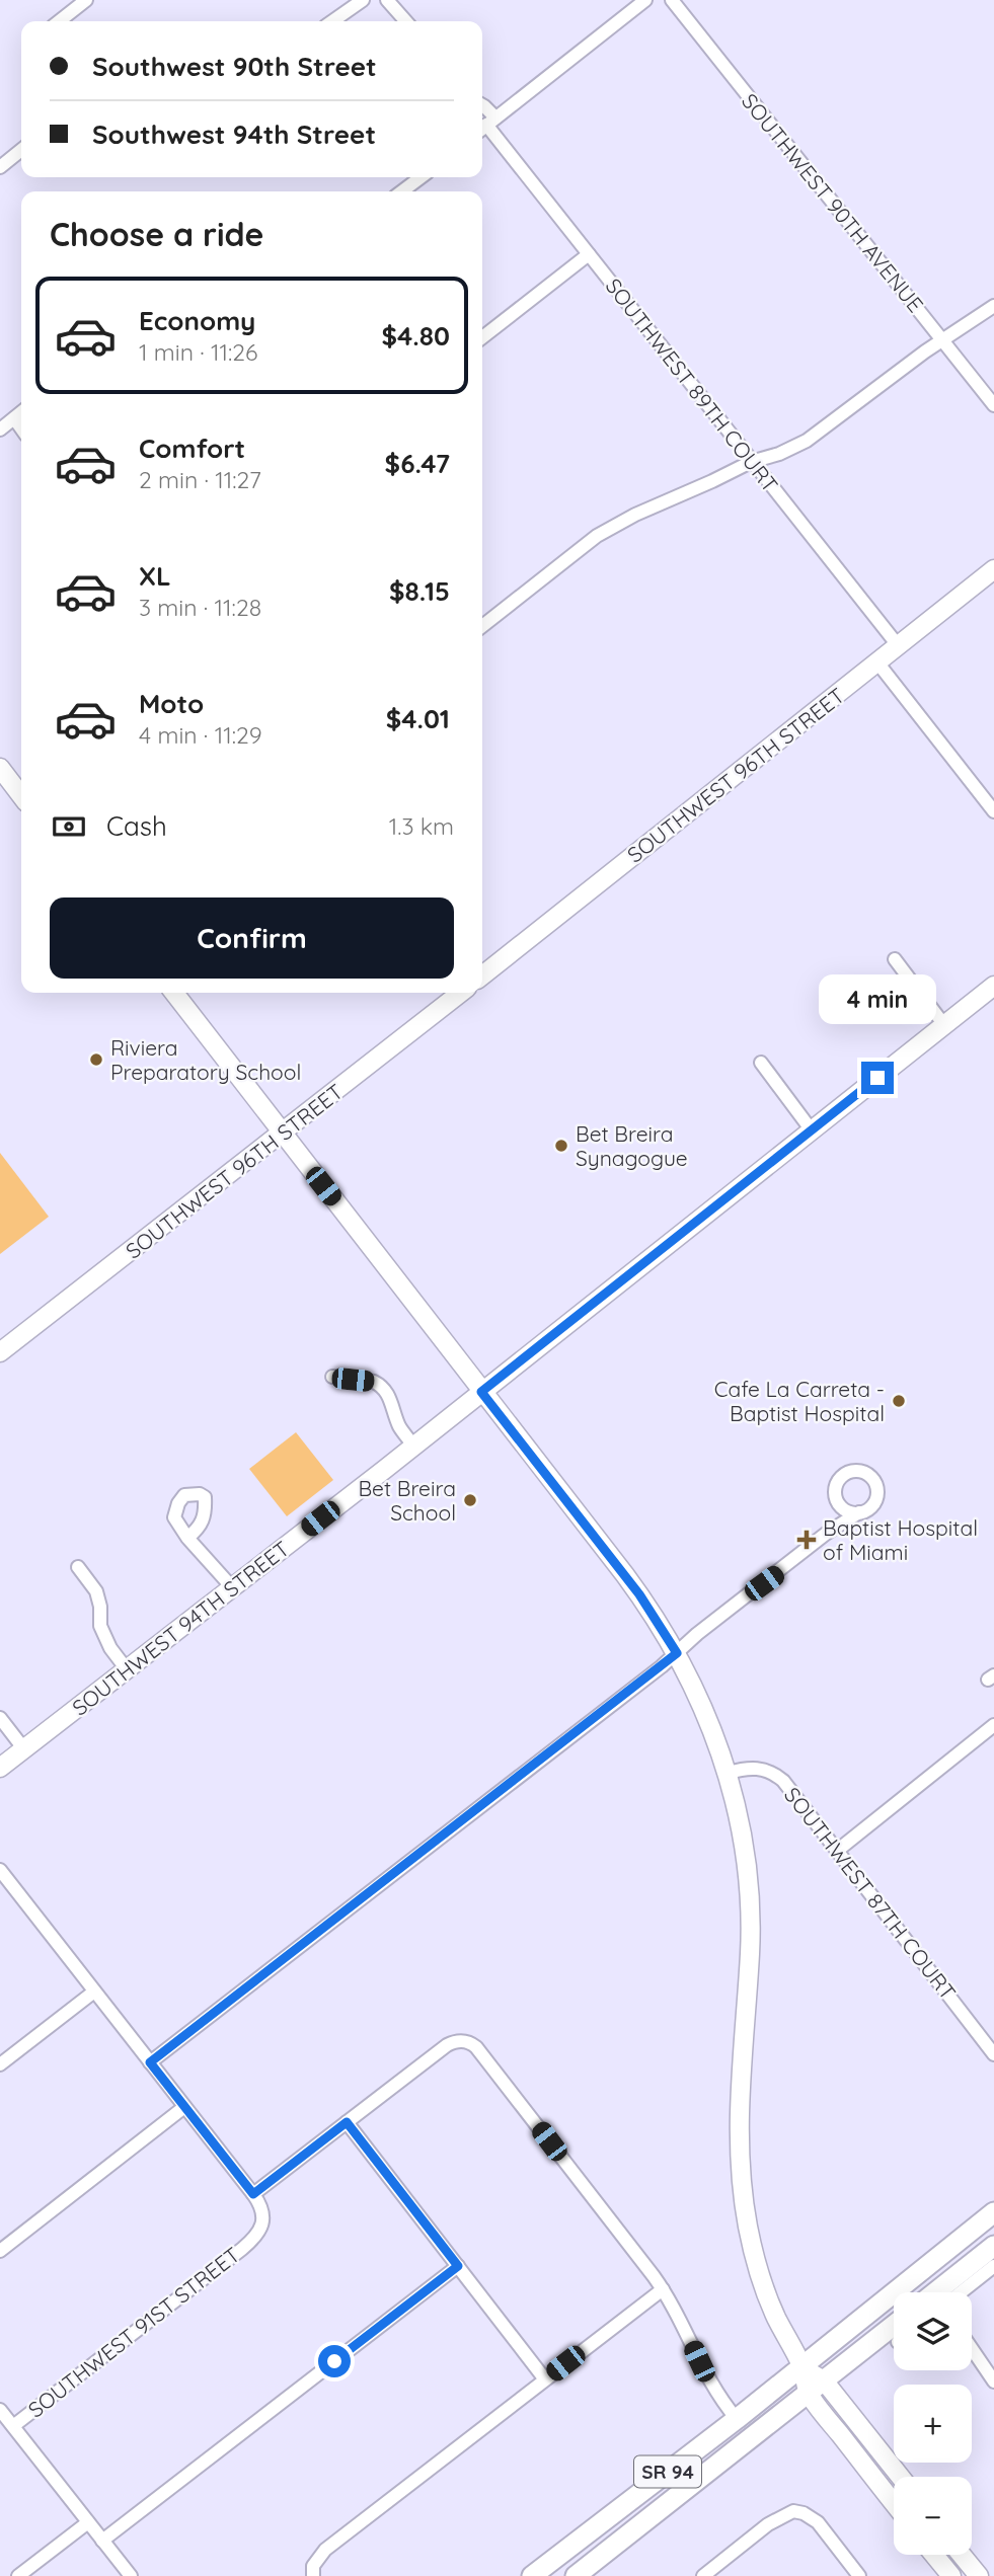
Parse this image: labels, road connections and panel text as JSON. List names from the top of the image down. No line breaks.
{"streets":{"main road":["SR 94"],"street":["SOUTHWEST 90TH AVENUE","SOUTHWEST 89TH COURT","SOUTHWEST 96TH STREET","SOUTHWEST 94TH STREET","SOUTHWEST 87TH COURT","SOUTHWEST 91ST STREET"]},"crossings":[["SOUTHWEST 89TH COURT","SOUTHWEST 96TH STREET"]],"places":{"other":["Riviera Preparatory School","Bet Breira Synagogue","Cafe La Carreta - Baptist Hospital","Bet Breira School"],"health":["Baptist Hospital of Miami"]},"page":{"banner":["Southwest 90th Street","Southwest 94th Street"],"heading":"Choose a ride","list":[{"name":"Economy","note":"1 min · 11:26","value":"$4.80"},{"name":"Comfort","note":"2 min · 11:27","value":"$6.47"},{"name":"XL","note":"3 min · 11:28","value":"$8.15"},{"name":"Moto","note":"4 min · 11:29","value":"$4.01"}],"pay":["Cash","1.3 km"],"buttons":"Confirm","bubble":"4 min","map_buttons":["+","−"]}}
